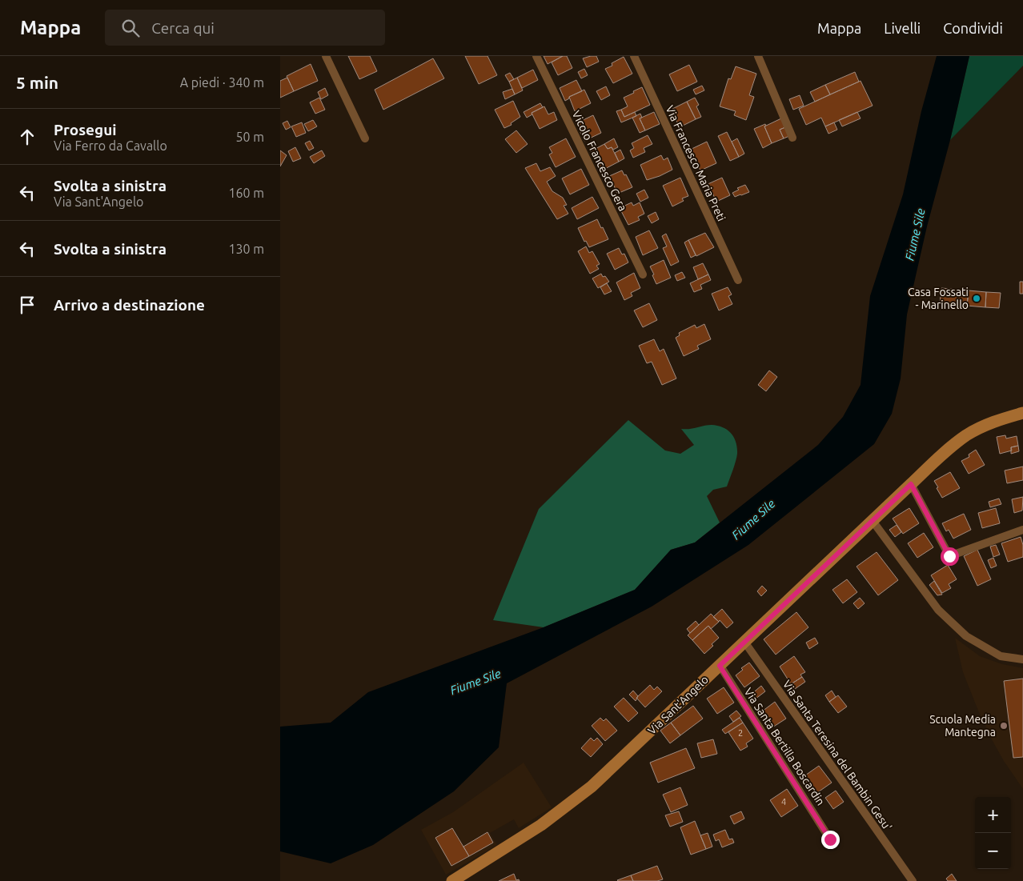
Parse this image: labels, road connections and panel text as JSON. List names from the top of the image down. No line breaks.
{"streets":{"street":["Vicolo Francesco Gera","Via Francesco Maria Preti","Via Sant'Angelo","Via Santa Bertilla Boscardin","Via Santa Teresina del Bambin Gesu'"]},"crossings":[["Via Sant'Angelo","Via Santa Bertilla Boscardin"],["Via Sant'Angelo","Via Santa Teresina del Bambin Gesu'"]],"water":["Fiume Sile"],"places":["Casa Fossati - Marinello","Scuola Media Mantegna"],"house_numbers":["2","4"],"page":{"header":"Mappa","search":"Cerca qui","nav":["Mappa","Livelli","Condividi"],"heading":["5 min","A piedi · 340 m"],"list":[["Prosegui","Via Ferro da Cavallo","50 m"],["Svolta a sinistra","Via Sant'Angelo","160 m"],["Svolta a sinistra","130 m"],"Arrivo a destinazione"],"map_buttons":["+","−"]}}
